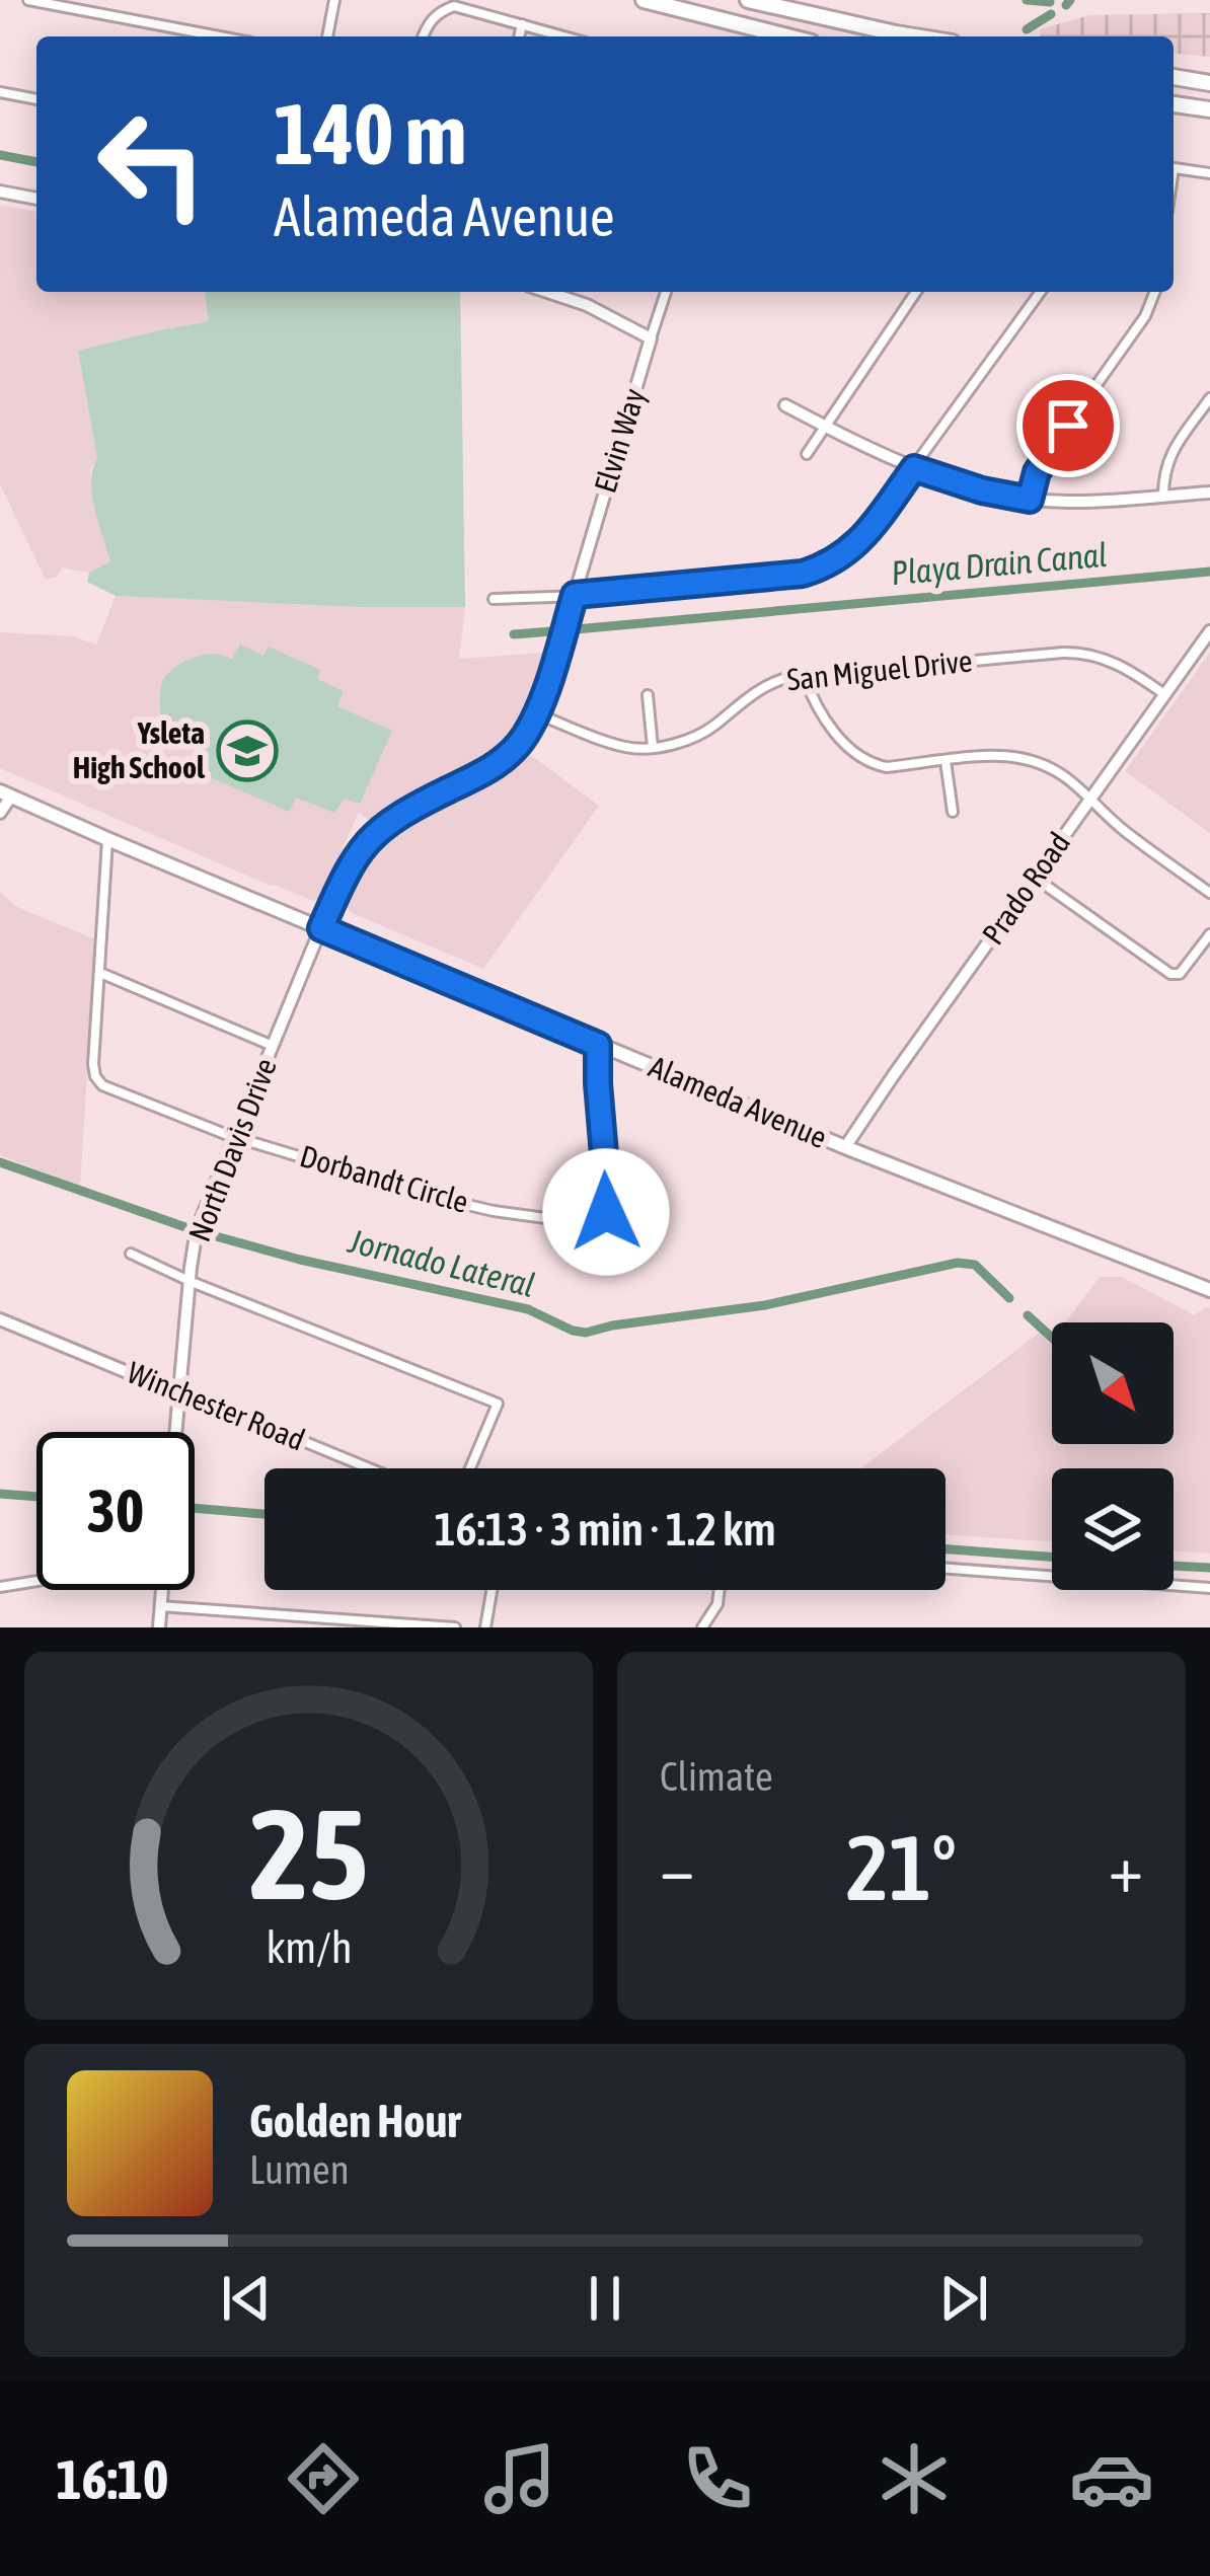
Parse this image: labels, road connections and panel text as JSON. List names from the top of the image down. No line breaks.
{"streets":{"main road":["Alameda Avenue"],"street":["Elvin Way","San Miguel Drive","Prado Road","North Davis Drive","Dorbandt Circle","Winchester Road"]},"crossings":[["Elvin Way","San Miguel Drive"],["Elvin Way","North Davis Drive"],["San Miguel Drive","Prado Road"],["San Miguel Drive","North Davis Drive"],["Prado Road","Alameda Avenue"],["Alameda Avenue","North Davis Drive"],["Alameda Avenue","Dorbandt Circle"],["North Davis Drive","Dorbandt Circle"],["North Davis Drive","Winchester Road"]],"water":["Playa Drain Canal","Jornado Lateral"],"places":{"school or university":["Ysleta High School"]},"north":"bottom right","page":{"turn":["140 m","Alameda Avenue"],"limit":"30","trip":"16:13 · 3 min · 1.2 km","tile":"Climate","heat":["−","21°","+"],"song":["Golden Hour","Lumen"],"tabs":"16:10","gauge":["25","km/h"]}}
